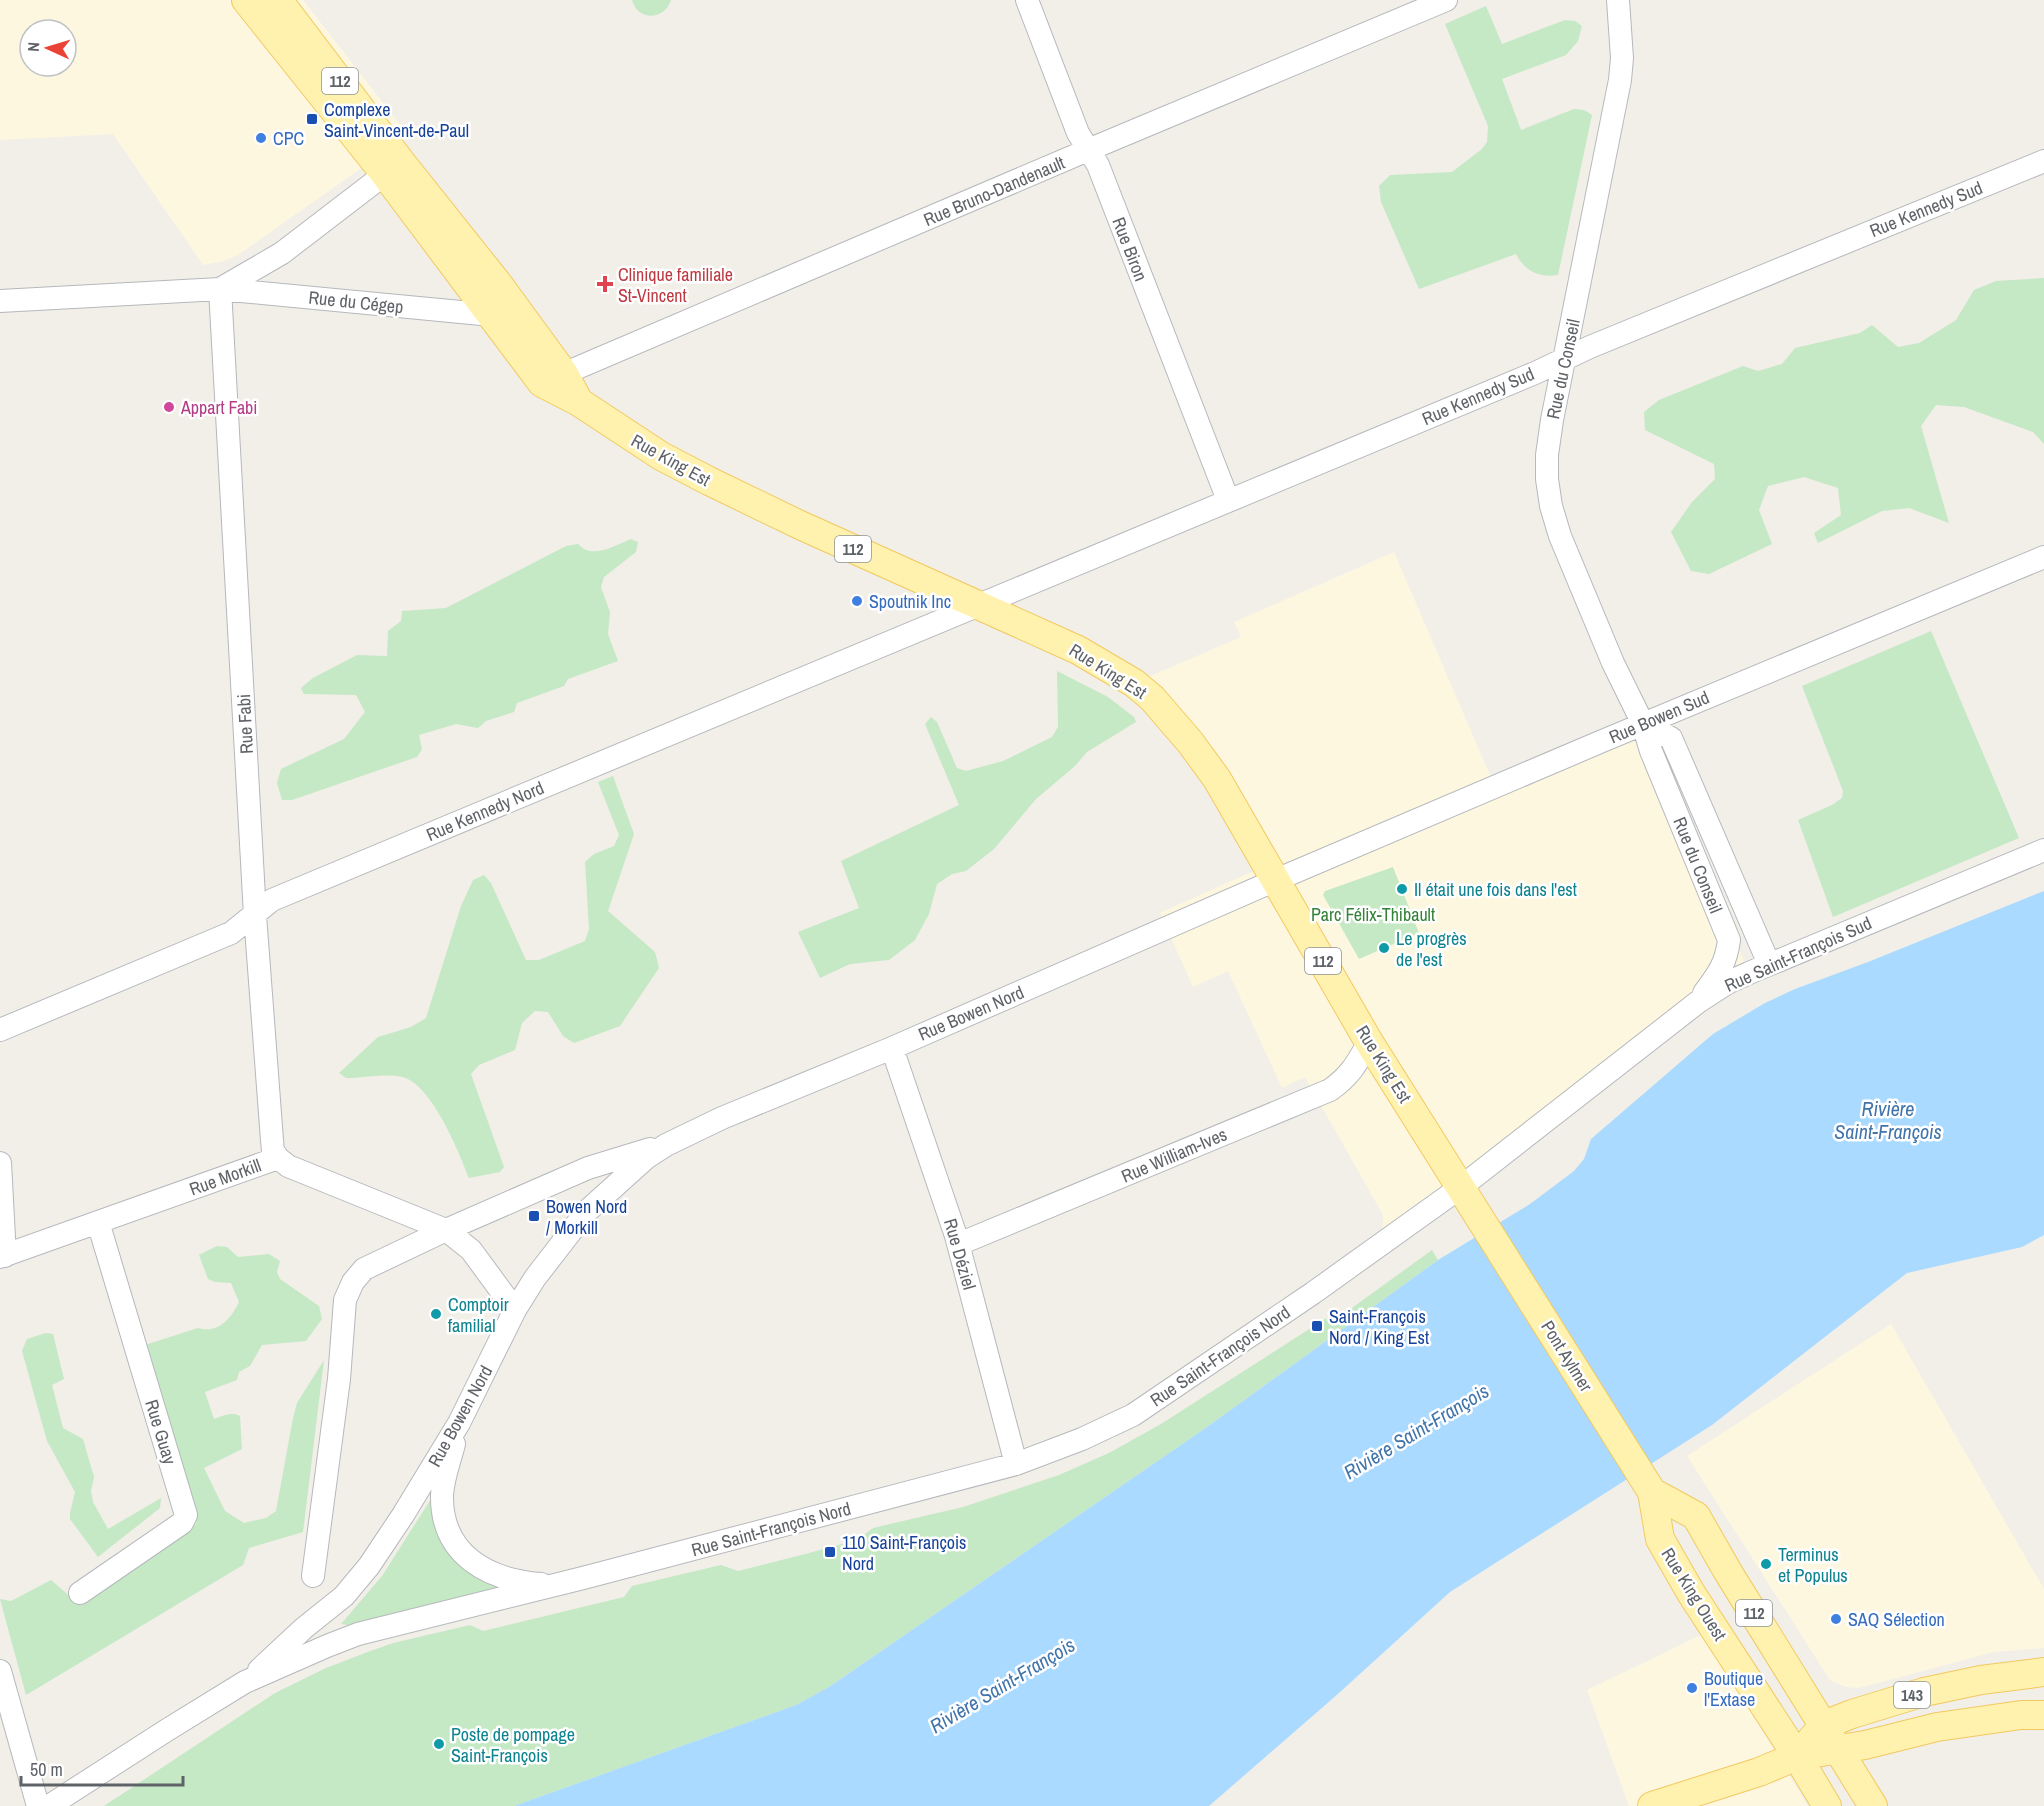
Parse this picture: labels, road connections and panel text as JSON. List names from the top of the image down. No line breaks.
{"streets":{"main road":["112","Rue King Est","Pont Aylmer","Rue King Ouest","143"],"street":["Rue Bruno-Dandenault","Rue Kennedy Sud","Rue Biron","Rue du Cégep","Rue du Conseil","Rue Bowen Sud","Rue Fabi","Rue Kennedy Nord","Rue Saint-François Sud","Rue Bowen Nord","Rue William-Ives","Rue Morkill","Rue Déziel","Rue Saint-François Nord","Rue Guay"]},"crossings":[["112","Pont Aylmer"],["112","Rue King Ouest"],["112","143"],["Rue Bruno-Dandenault","Rue Biron"],["Rue Bruno-Dandenault","Rue King Est"],["Rue Kennedy Sud","Rue Biron"],["Rue Kennedy Sud","Rue du Conseil"],["Rue Kennedy Sud","Rue King Est"],["Rue Kennedy Sud","Rue Kennedy Nord"],["Rue du Cégep","Rue King Est"],["Rue du Cégep","Rue Fabi"],["Rue du Conseil","Rue Bowen Sud"],["Rue du Conseil","Rue Saint-François Sud"],["Rue King Est","Rue Bowen Sud"],["Rue King Est","Rue Kennedy Nord"],["Rue King Est","Rue Saint-François Sud"],["Rue King Est","Rue Bowen Nord"],["Rue King Est","Rue William-Ives"],["Rue King Est","Rue Saint-François Nord"],["Rue King Est","Pont Aylmer"],["Rue Bowen Sud","Rue Bowen Nord"],["Rue Fabi","Rue Kennedy Nord"],["Rue Fabi","Rue Morkill"],["Rue Saint-François Sud","Rue Saint-François Nord"],["Rue Saint-François Sud","Pont Aylmer"],["Rue Bowen Nord","Rue Morkill"],["Rue Bowen Nord","Rue Déziel"],["Rue Bowen Nord","Rue Saint-François Nord"],["Rue William-Ives","Rue Déziel"],["Rue Morkill","Rue Guay"],["Rue Déziel","Rue Saint-François Nord"],["Rue Saint-François Nord","Pont Aylmer"],["Pont Aylmer","Rue King Ouest"],["Rue King Ouest","143"]],"water":["Rivière Saint-François"],"parks":["Parc Félix-Thibault"],"places":{"transit":["Complexe Saint-Vincent-de-Paul","Bowen Nord / Morkill","Saint-François Nord / King Est","110 Saint-François Nord"],"other":["CPC","Appart Fabi","Spoutnik Inc","Il était une fois dans l'est","Le progrès de l'est","Comptoir familial","Terminus et Populus","SAQ Sélection","Boutique l'Extase","Poste de pompage Saint-François"],"health":["Clinique familiale St-Vincent"]},"scale_bar":"50 m","north":"left"}
